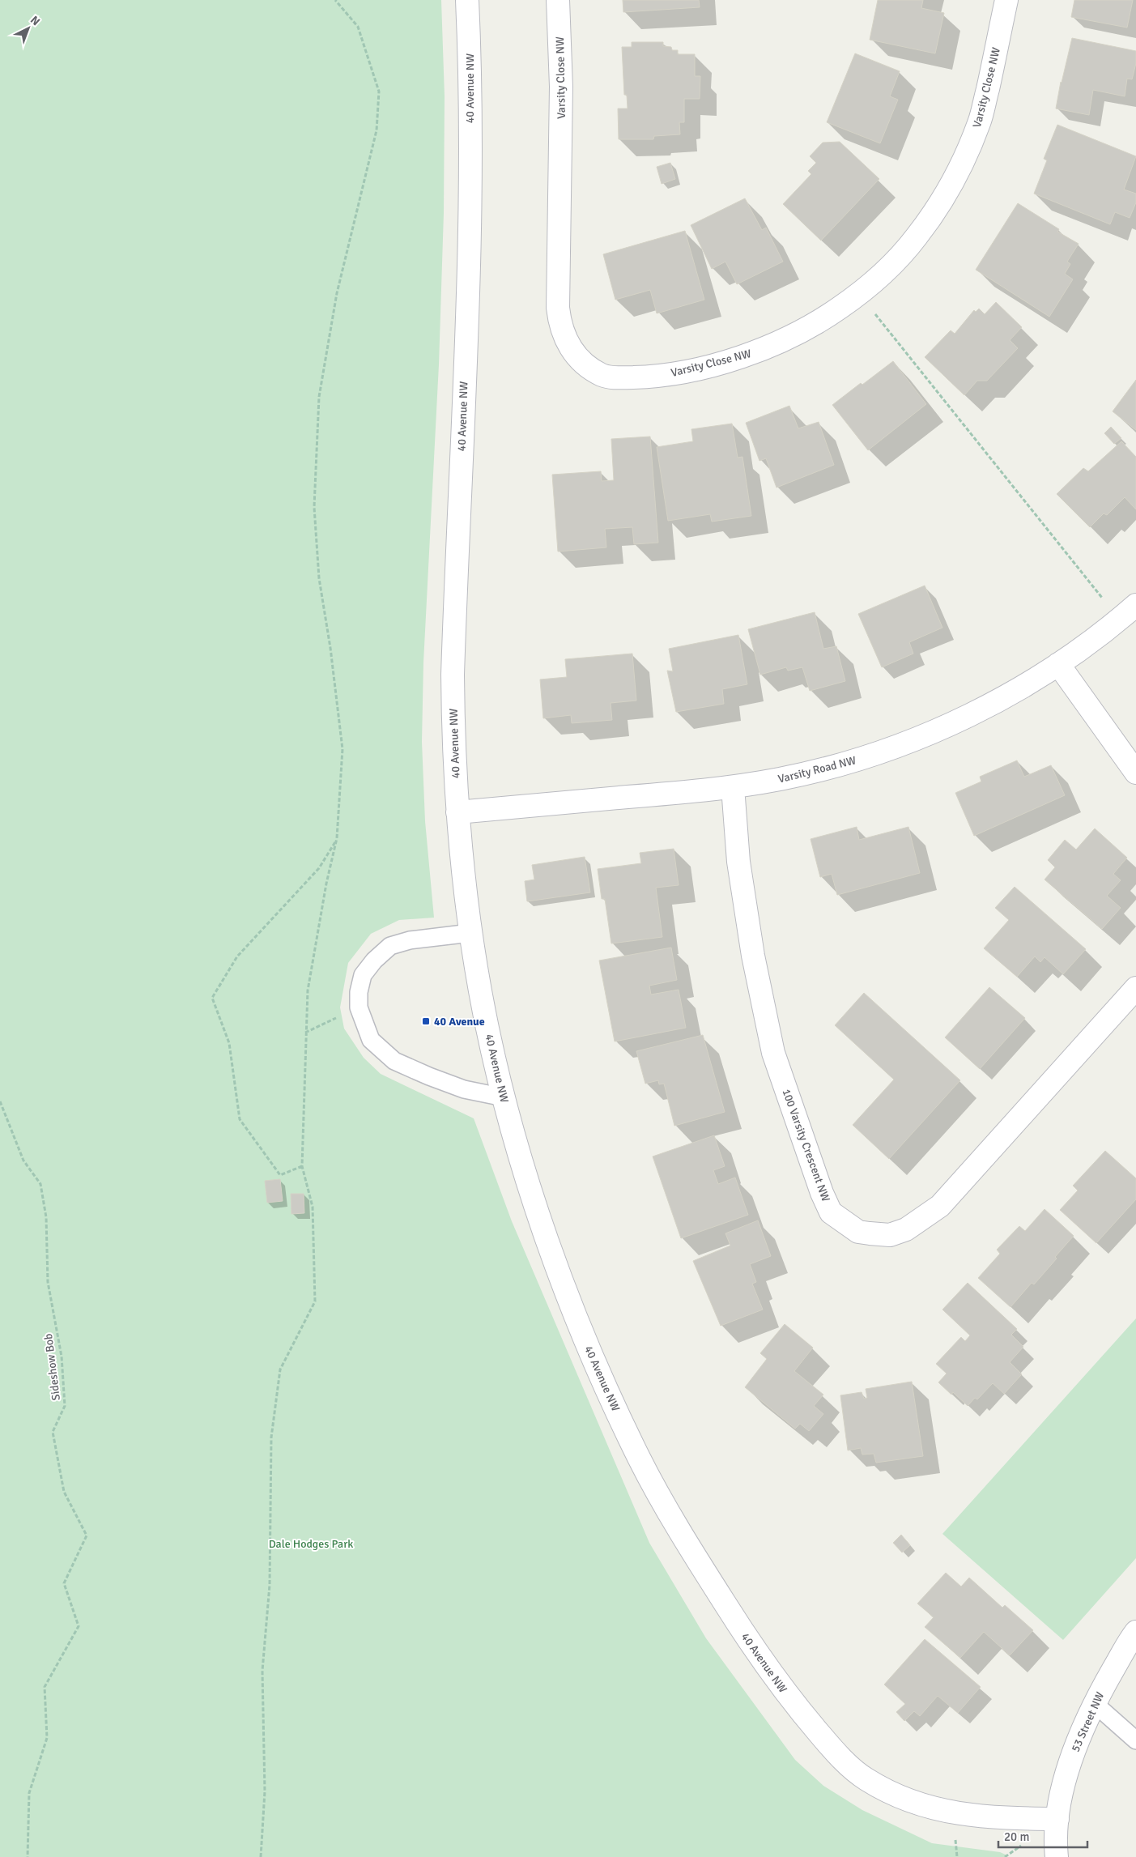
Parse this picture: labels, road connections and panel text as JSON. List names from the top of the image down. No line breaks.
{"streets":{"street":["Varsity Close NW","40 Avenue NW","Varsity Road NW","100 Varsity Crescent NW","53 Street NW"],"path":["Sideshow Bob"]},"crossings":[["40 Avenue NW","Varsity Road NW"],["40 Avenue NW","53 Street NW"],["Varsity Road NW","100 Varsity Crescent NW"]],"parks":["Dale Hodges Park"],"places":{"transit":["40 Avenue"]},"scale_bar":"20 m","north":"top right"}
